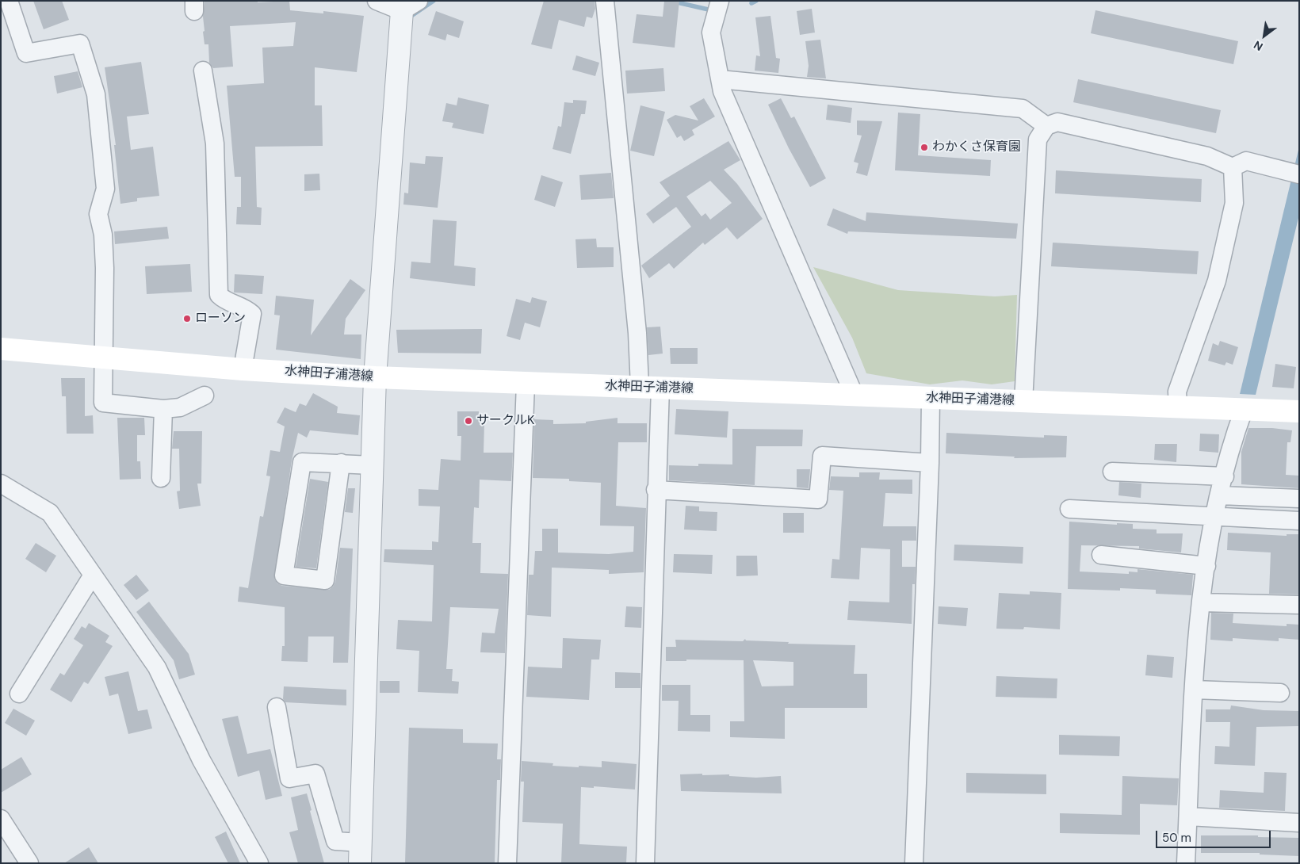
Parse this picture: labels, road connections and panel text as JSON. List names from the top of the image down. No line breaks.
{"streets":{"main road":["水神田子浦港線"]},"places":["わかくさ保育園","ローソン","サークルK"],"scale_bar":"50 m","north":"bottom left"}
